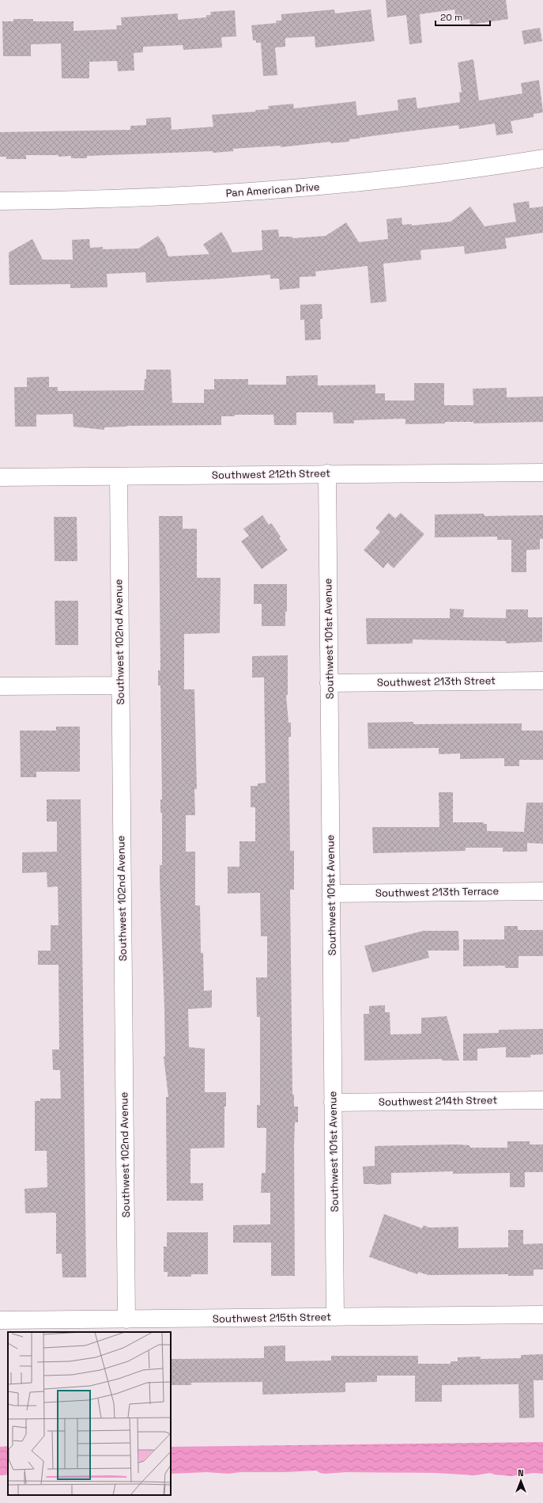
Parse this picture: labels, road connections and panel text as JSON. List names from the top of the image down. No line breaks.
{"streets":{"street":["Pan American Drive","Southwest 212th Street","Southwest 101st Avenue","Southwest 102nd Avenue","Southwest 213th Street","Southwest 213th Terrace","Southwest 214th Street","Southwest 215th Street"]},"crossings":[["Southwest 212th Street","Southwest 101st Avenue"],["Southwest 212th Street","Southwest 102nd Avenue"],["Southwest 101st Avenue","Southwest 213th Street"],["Southwest 101st Avenue","Southwest 213th Terrace"],["Southwest 101st Avenue","Southwest 214th Street"],["Southwest 101st Avenue","Southwest 215th Street"],["Southwest 102nd Avenue","Southwest 215th Street"]],"scale_bar":"20 m","north":"top"}
